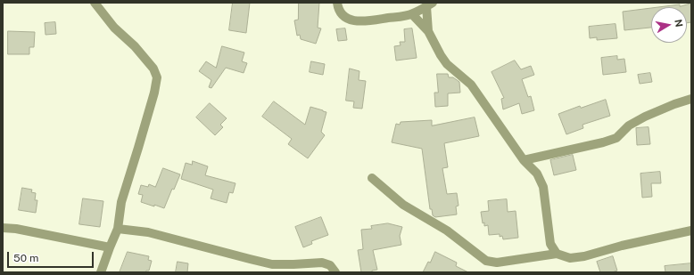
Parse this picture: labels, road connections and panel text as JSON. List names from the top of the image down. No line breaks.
{"scale_bar":"50 m","north":"right"}
